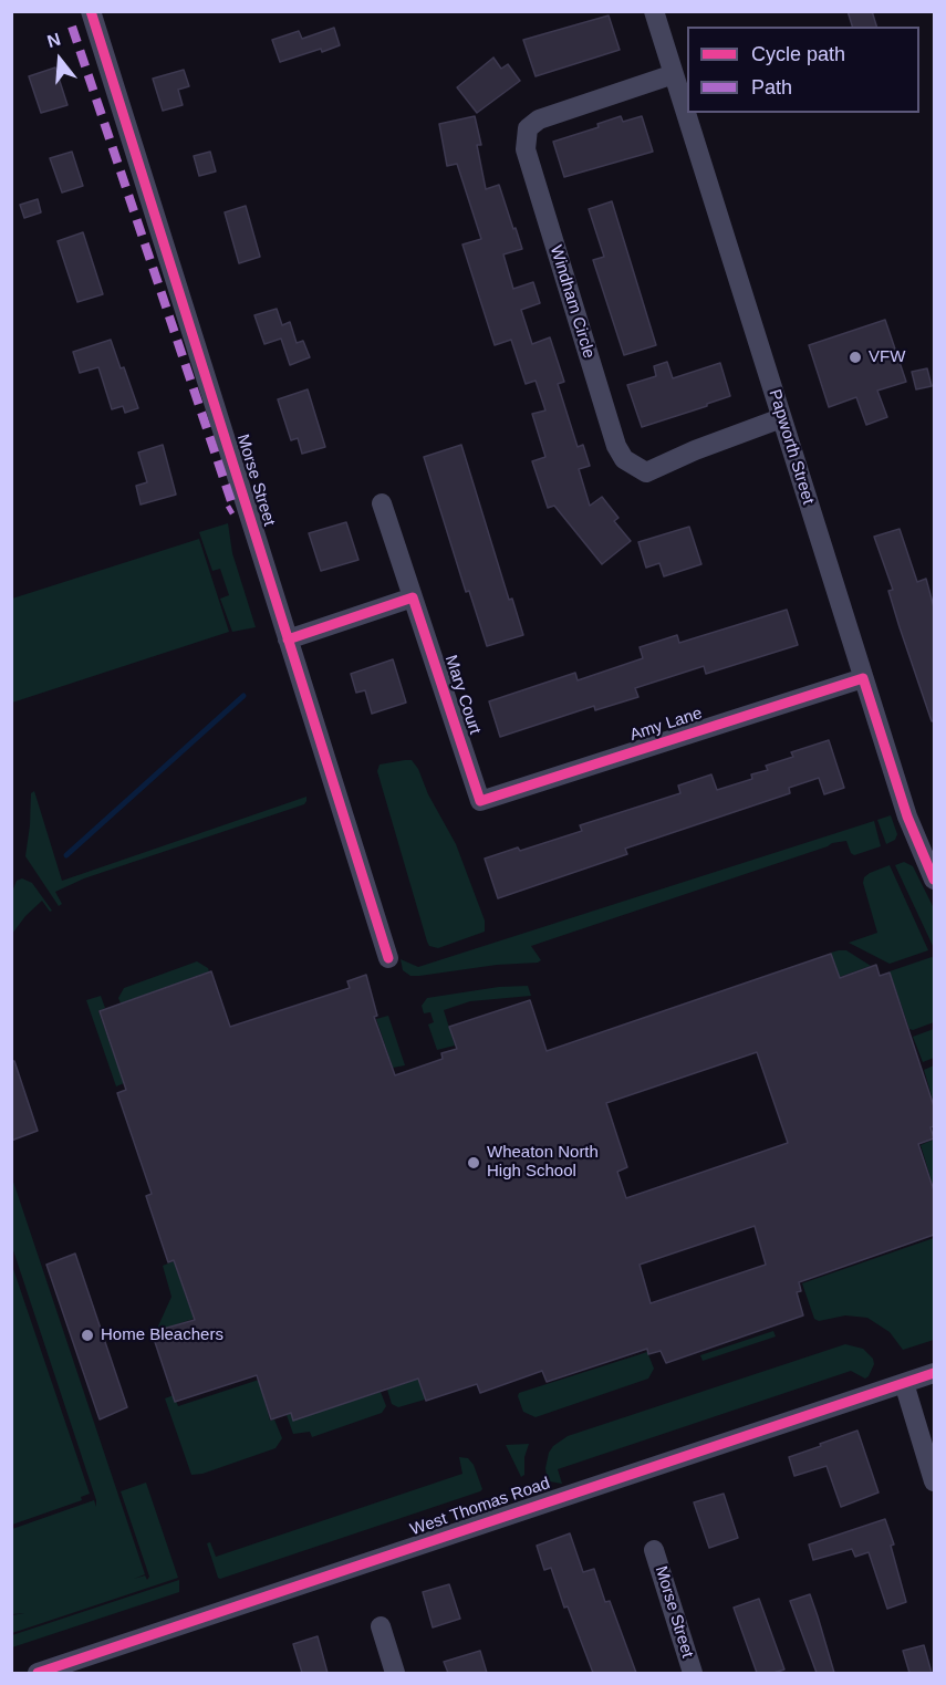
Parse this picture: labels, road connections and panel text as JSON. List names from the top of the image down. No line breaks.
{"streets":{"street":["Windham Circle","Papworth Street","Morse Street","Mary Court","Amy Lane","West Thomas Road"]},"crossings":[["Windham Circle","Papworth Street"],["Papworth Street","Amy Lane"],["Mary Court","Amy Lane"]],"places":["VFW","Wheaton North High School","Home Bleachers"],"legend":["Cycle path","Path"],"north":"top"}
